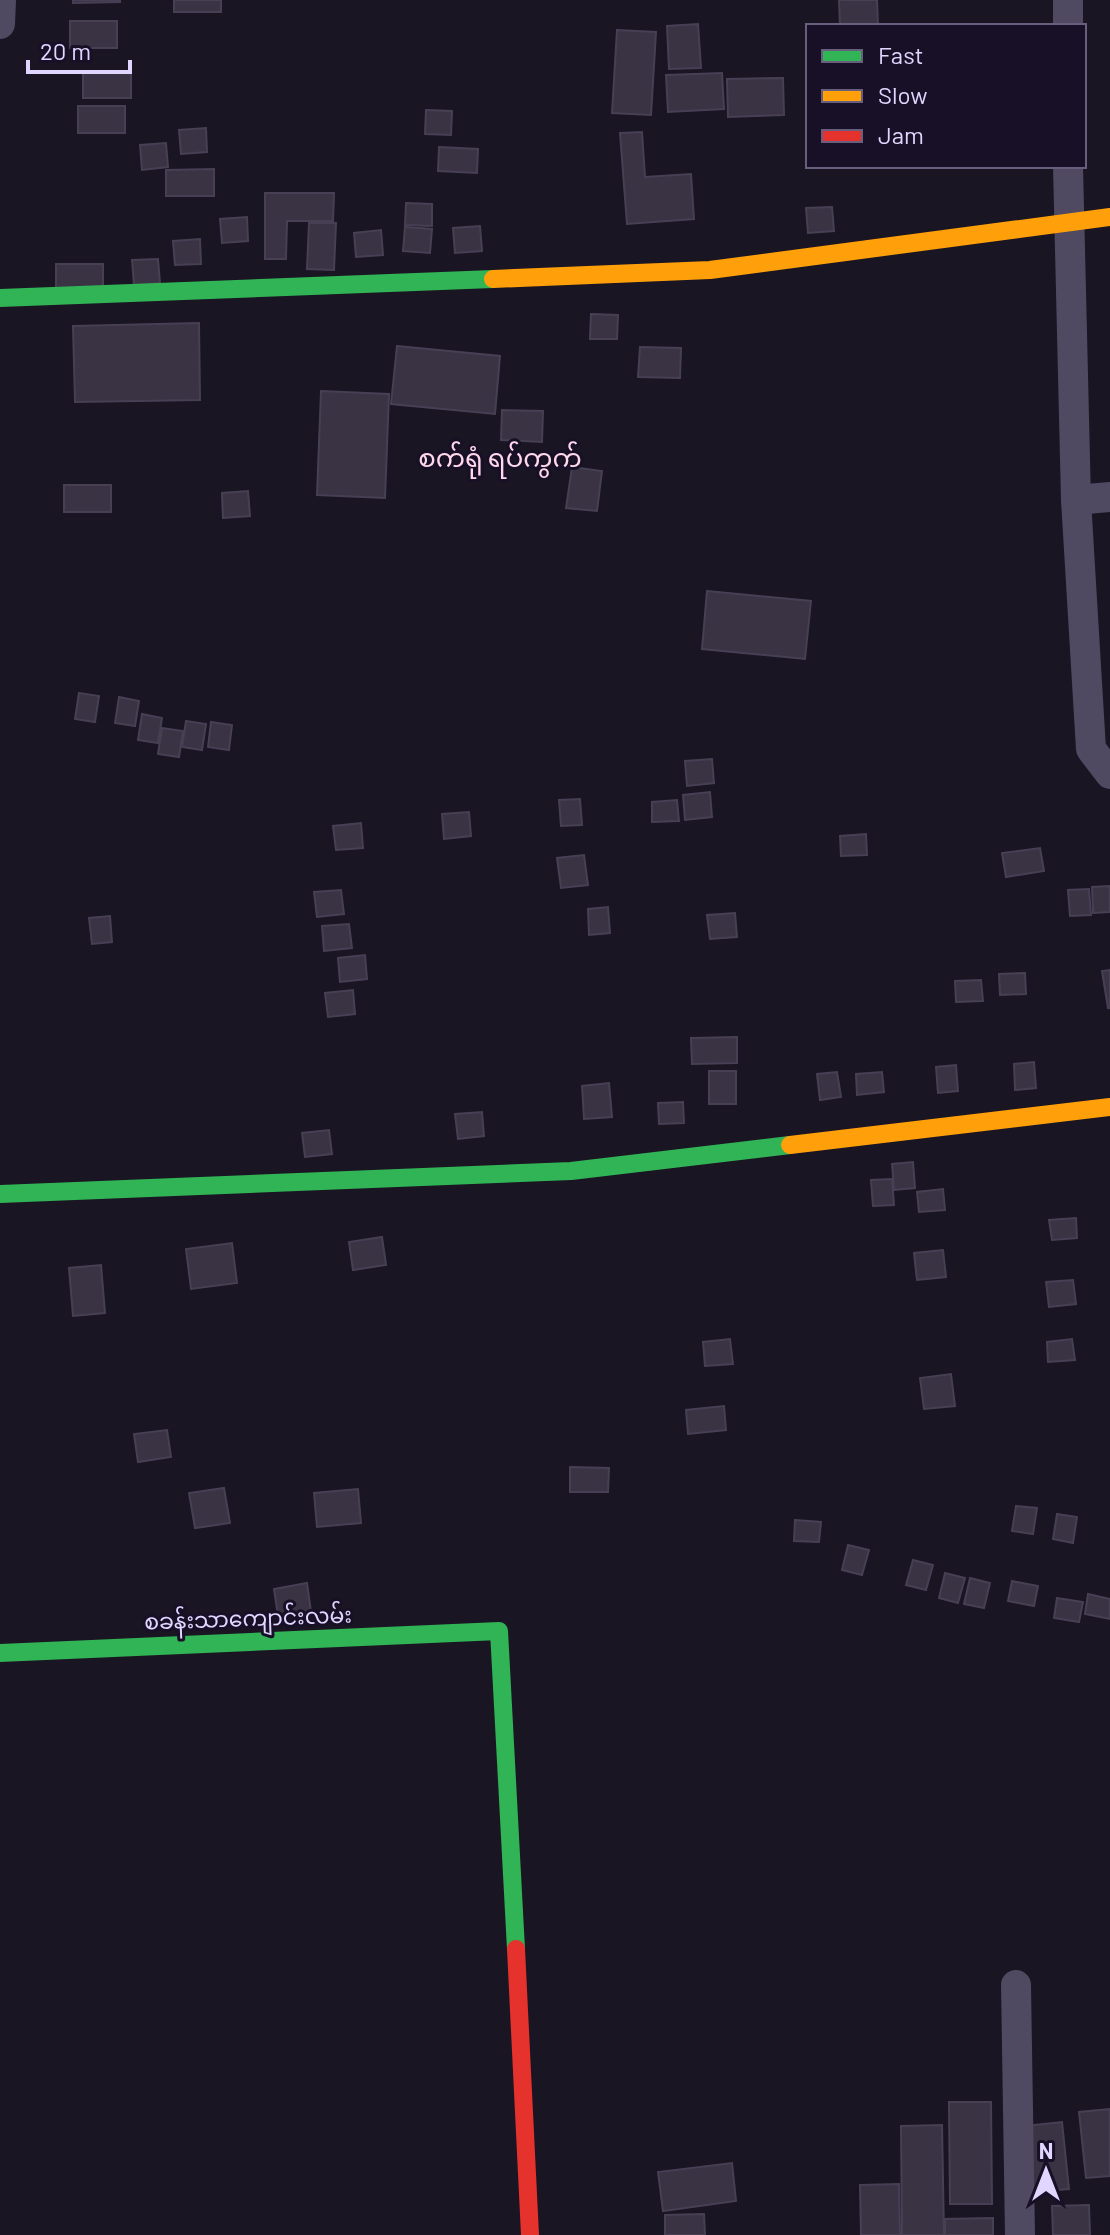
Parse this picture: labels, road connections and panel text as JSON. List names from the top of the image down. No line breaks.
{"streets":{"street":["စခန်းသာကျောင်းလမ်း"]},"districts":["စက်ရုံ ရပ်ကွက်"],"legend":["Fast","Slow","Jam"],"scale_bar":"20 m","north":"top"}
